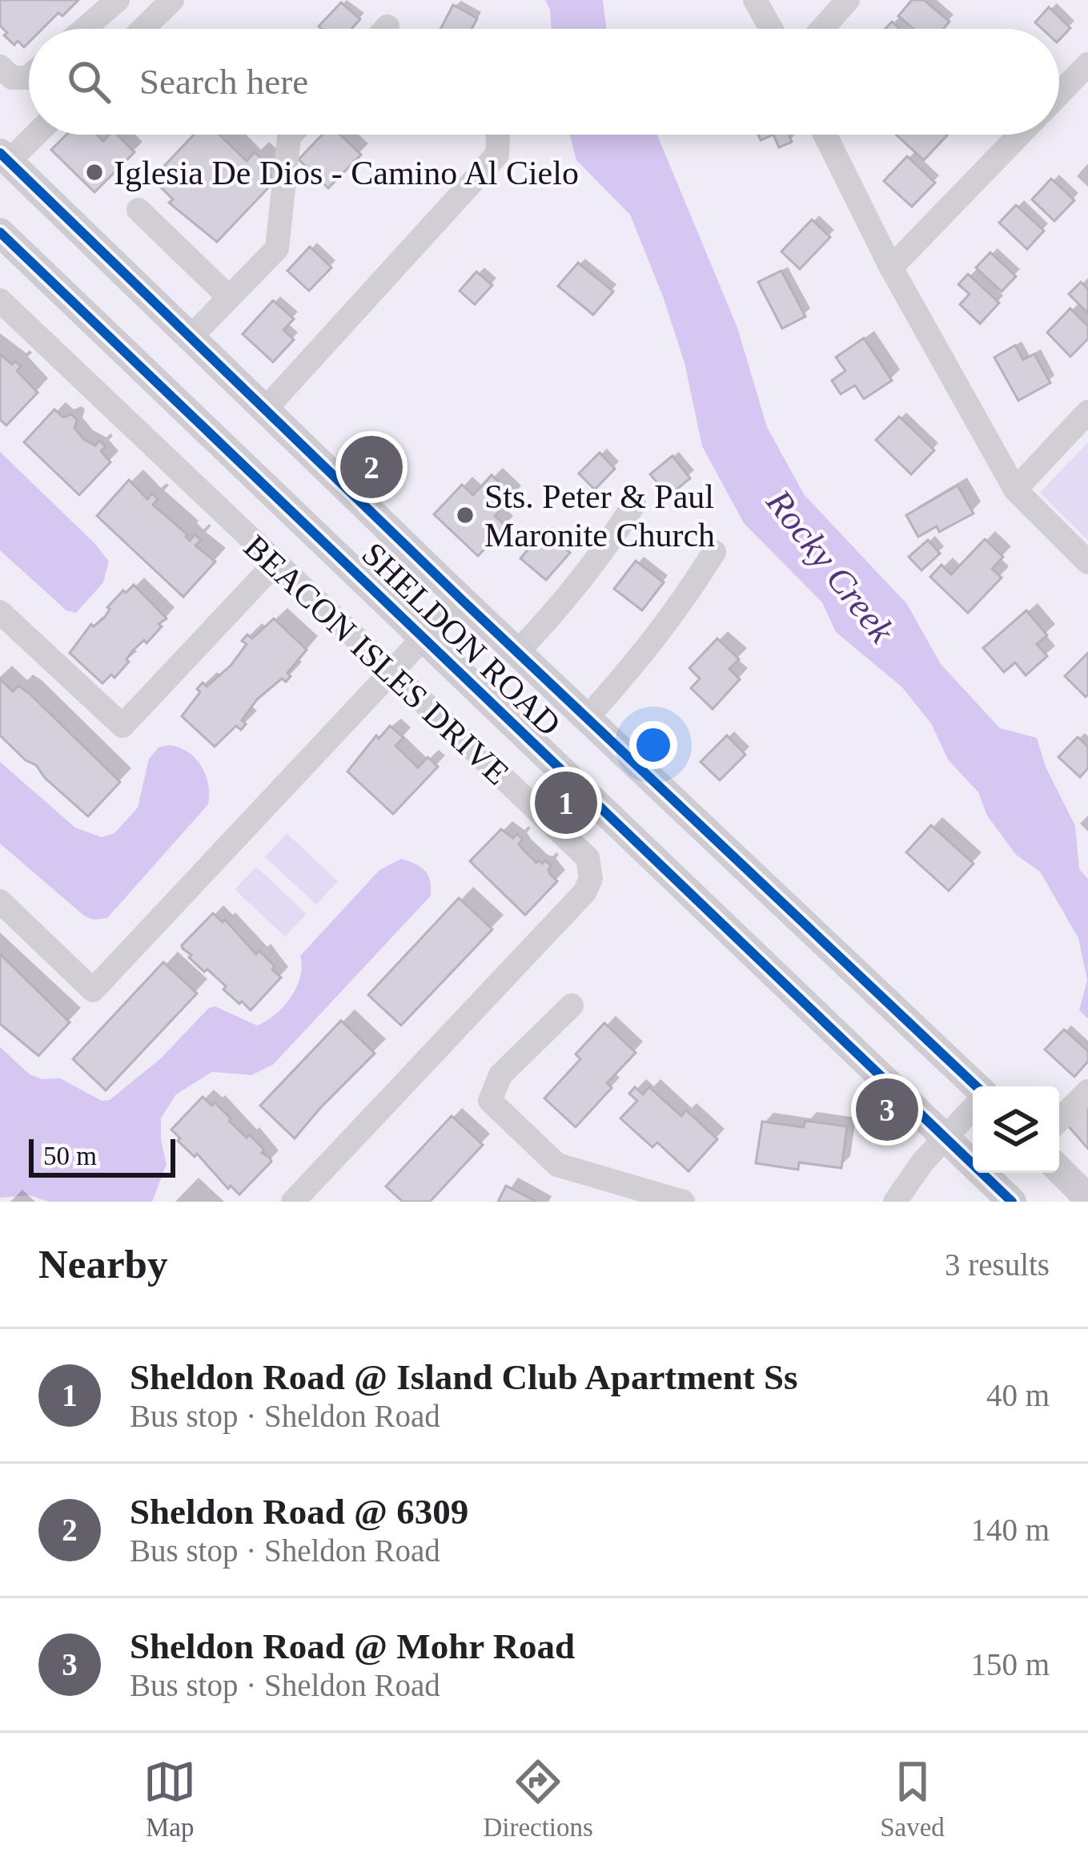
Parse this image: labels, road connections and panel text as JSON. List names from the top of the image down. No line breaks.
{"streets":{"main road":["SHELDON ROAD"],"street":["BEACON ISLES DRIVE"]},"water":["Rocky Creek"],"places":["Iglesia De Dios - Camino Al Cielo","Sts. Peter & Paul Maronite Church"],"scale_bar":"50 m","page":{"search":"Search here","pins":["2","1","3"],"scale":"50 m","heading":["Nearby","3 results"],"list":[{"mark":"1","name":"Sheldon Road @ Island Club Apartment Ss","note":"Bus stop · Sheldon Road","value":"40 m"},{"mark":"2","name":"Sheldon Road @ 6309","note":"Bus stop · Sheldon Road","value":"140 m"},{"mark":"3","name":"Sheldon Road @ Mohr Road","note":"Bus stop · Sheldon Road","value":"150 m"}],"nav":["Map","Directions","Saved"]}}
